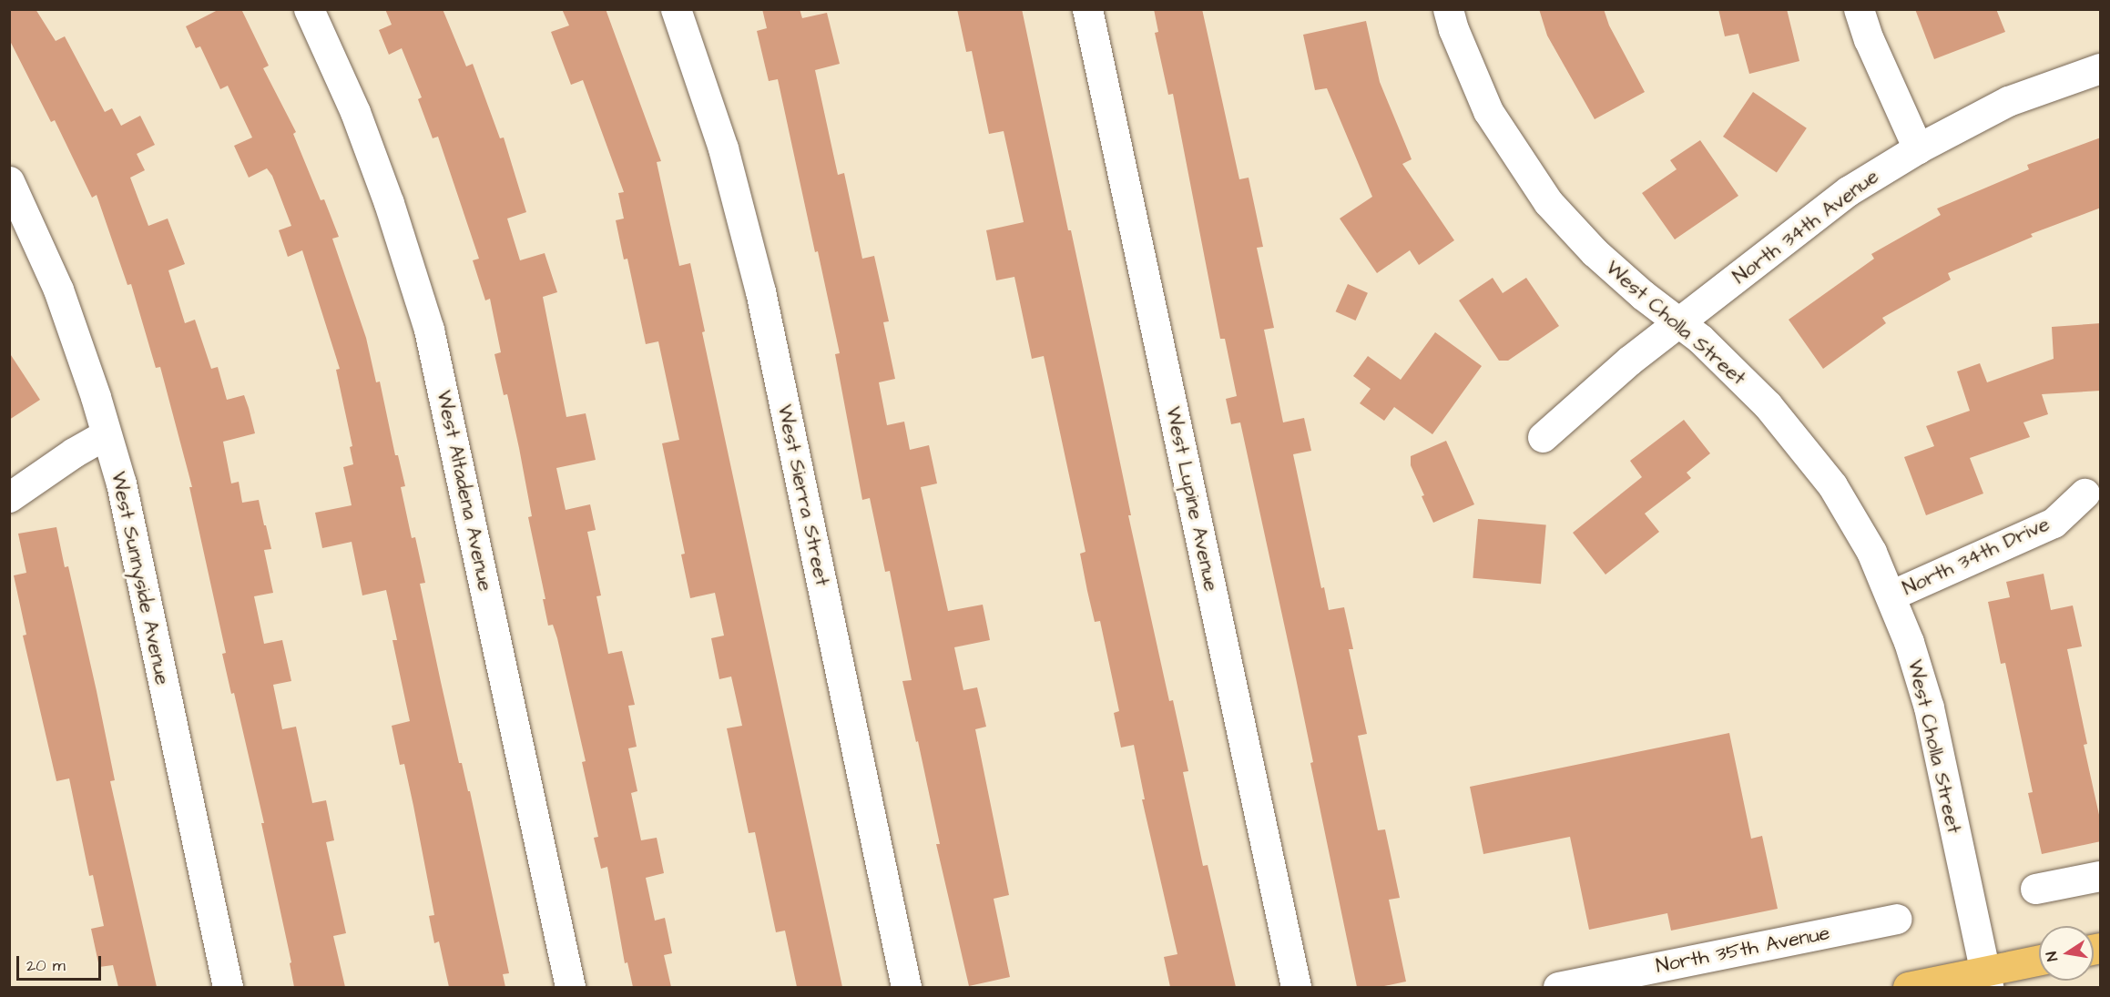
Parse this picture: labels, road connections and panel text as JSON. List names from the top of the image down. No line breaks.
{"streets":{"street":["North 34th Avenue","West Cholla Street","West Altadena Avenue","West Sierra Street","West Lupine Avenue","North 34th Drive","West Sunnyside Avenue","North 35th Avenue"]},"crossings":[["North 34th Avenue","West Cholla Street"],["West Cholla Street","North 34th Drive"]],"scale_bar":"20 m","north":"left"}
